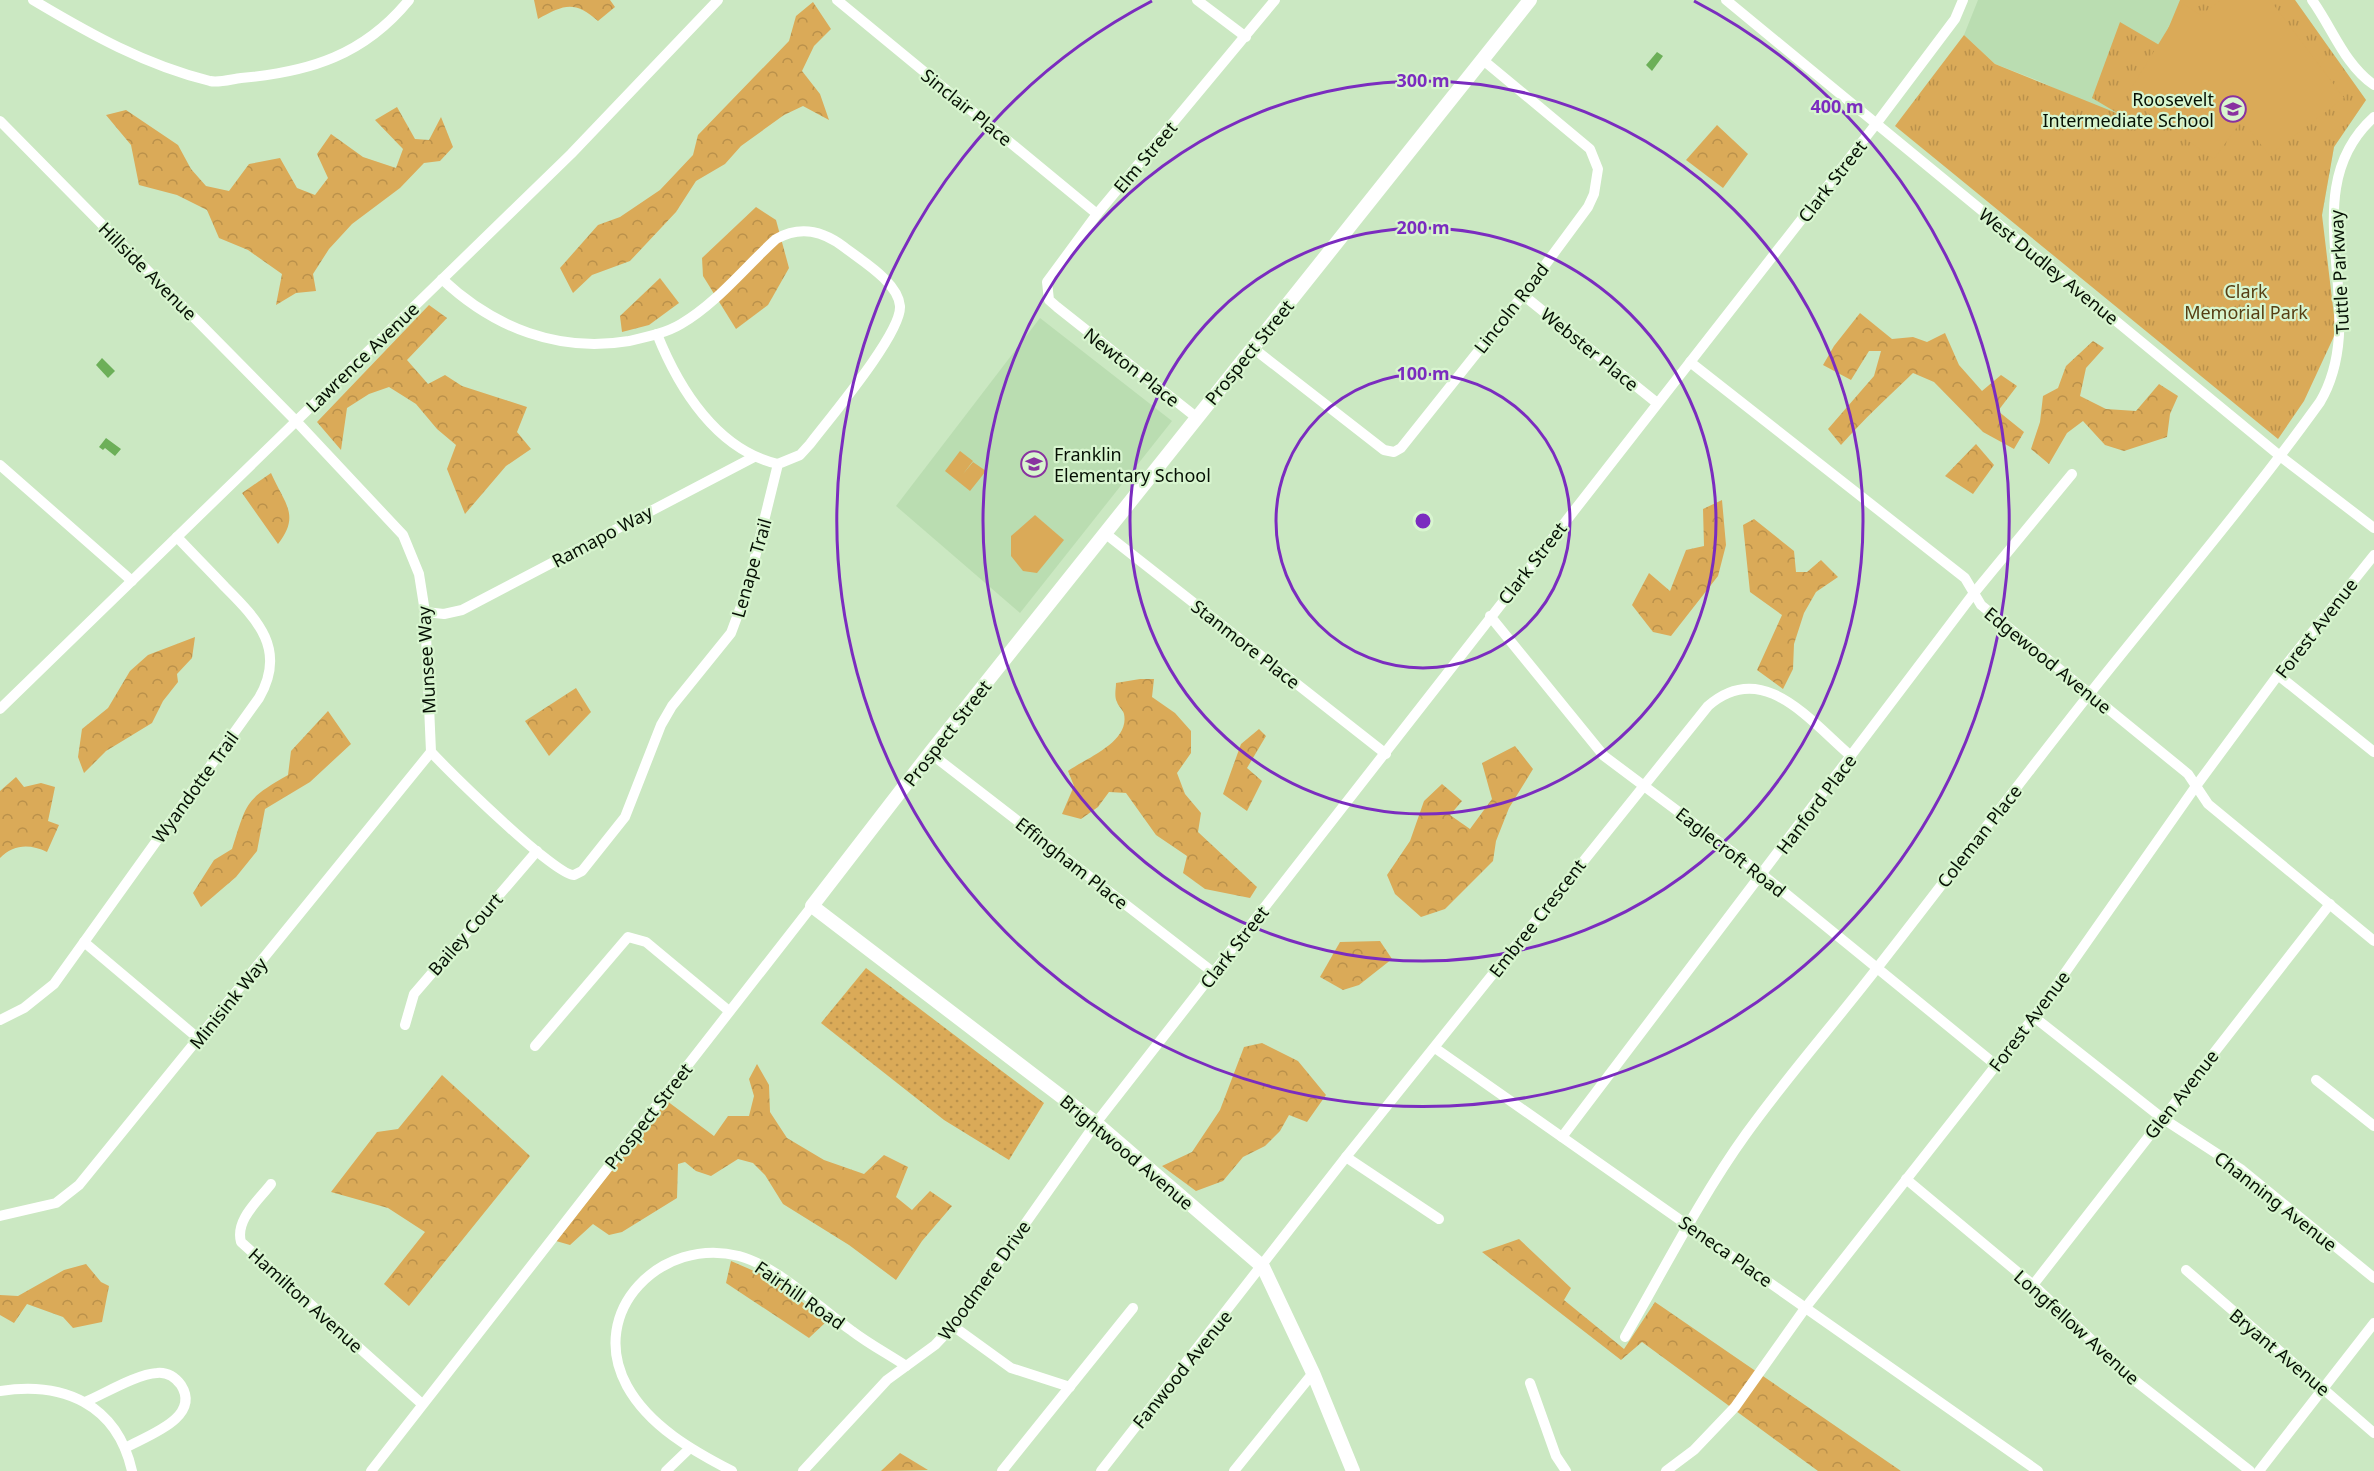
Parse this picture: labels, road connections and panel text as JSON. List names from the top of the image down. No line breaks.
{"streets":{"street":["Sinclair Place","Elm Street","Clark Street","West Dudley Avenue","Hillside Avenue","Tuttle Parkway","Lincoln Road","Webster Place","Prospect Street","Lawrence Avenue","Newton Place","Ramapo Way","Lenape Trail","Forest Avenue","Stanmore Place","Munsee Way","Edgewood Avenue","Wyandotte Trail","Hanford Place","Coleman Place","Eaglecroft Road","Effingham Place","Embree Crescent","Bailey Court","Minisink Way","Glen Avenue","Brightwood Avenue","Channing Avenue","Seneca Place","Woodmere Drive","Fairhill Road","Hamilton Avenue","Longfellow Avenue","Bryant Avenue","Fanwood Avenue"]},"crossings":[["Sinclair Place","Elm Street"],["Elm Street","Newton Place"],["Clark Street","West Dudley Avenue"],["Clark Street","Webster Place"],["Clark Street","Stanmore Place"],["Clark Street","Edgewood Avenue"],["Clark Street","Eaglecroft Road"],["Clark Street","Effingham Place"],["Clark Street","Brightwood Avenue"],["Clark Street","Woodmere Drive"],["West Dudley Avenue","Tuttle Parkway"],["West Dudley Avenue","Coleman Place"],["Hillside Avenue","Lawrence Avenue"],["Hillside Avenue","Munsee Way"],["Tuttle Parkway","Coleman Place"],["Lincoln Road","Webster Place"],["Lincoln Road","Prospect Street"],["Prospect Street","Newton Place"],["Prospect Street","Stanmore Place"],["Prospect Street","Effingham Place"],["Prospect Street","Brightwood Avenue"],["Prospect Street","Hamilton Avenue"],["Lawrence Avenue","Munsee Way"],["Lawrence Avenue","Wyandotte Trail"],["Ramapo Way","Munsee Way"],["Lenape Trail","Bailey Court"],["Forest Avenue","Edgewood Avenue"],["Forest Avenue","Eaglecroft Road"],["Forest Avenue","Channing Avenue"],["Forest Avenue","Seneca Place"],["Forest Avenue","Longfellow Avenue"],["Munsee Way","Minisink Way"],["Edgewood Avenue","Hanford Place"],["Edgewood Avenue","Coleman Place"],["Edgewood Avenue","Glen Avenue"],["Hanford Place","Eaglecroft Road"],["Hanford Place","Embree Crescent"],["Hanford Place","Seneca Place"],["Coleman Place","Eaglecroft Road"],["Coleman Place","Seneca Place"],["Eaglecroft Road","Embree Crescent"],["Embree Crescent","Brightwood Avenue"],["Embree Crescent","Seneca Place"],["Embree Crescent","Fanwood Avenue"],["Glen Avenue","Channing Avenue"],["Glen Avenue","Longfellow Avenue"],["Brightwood Avenue","Woodmere Drive"],["Brightwood Avenue","Fanwood Avenue"],["Woodmere Drive","Fairhill Road"]],"parks":["Clark Memorial Park"],"places":{"school or university":["Roosevelt Intermediate School","Franklin Elementary School"]},"rings":["300 m","400 m","200 m","100 m"]}
